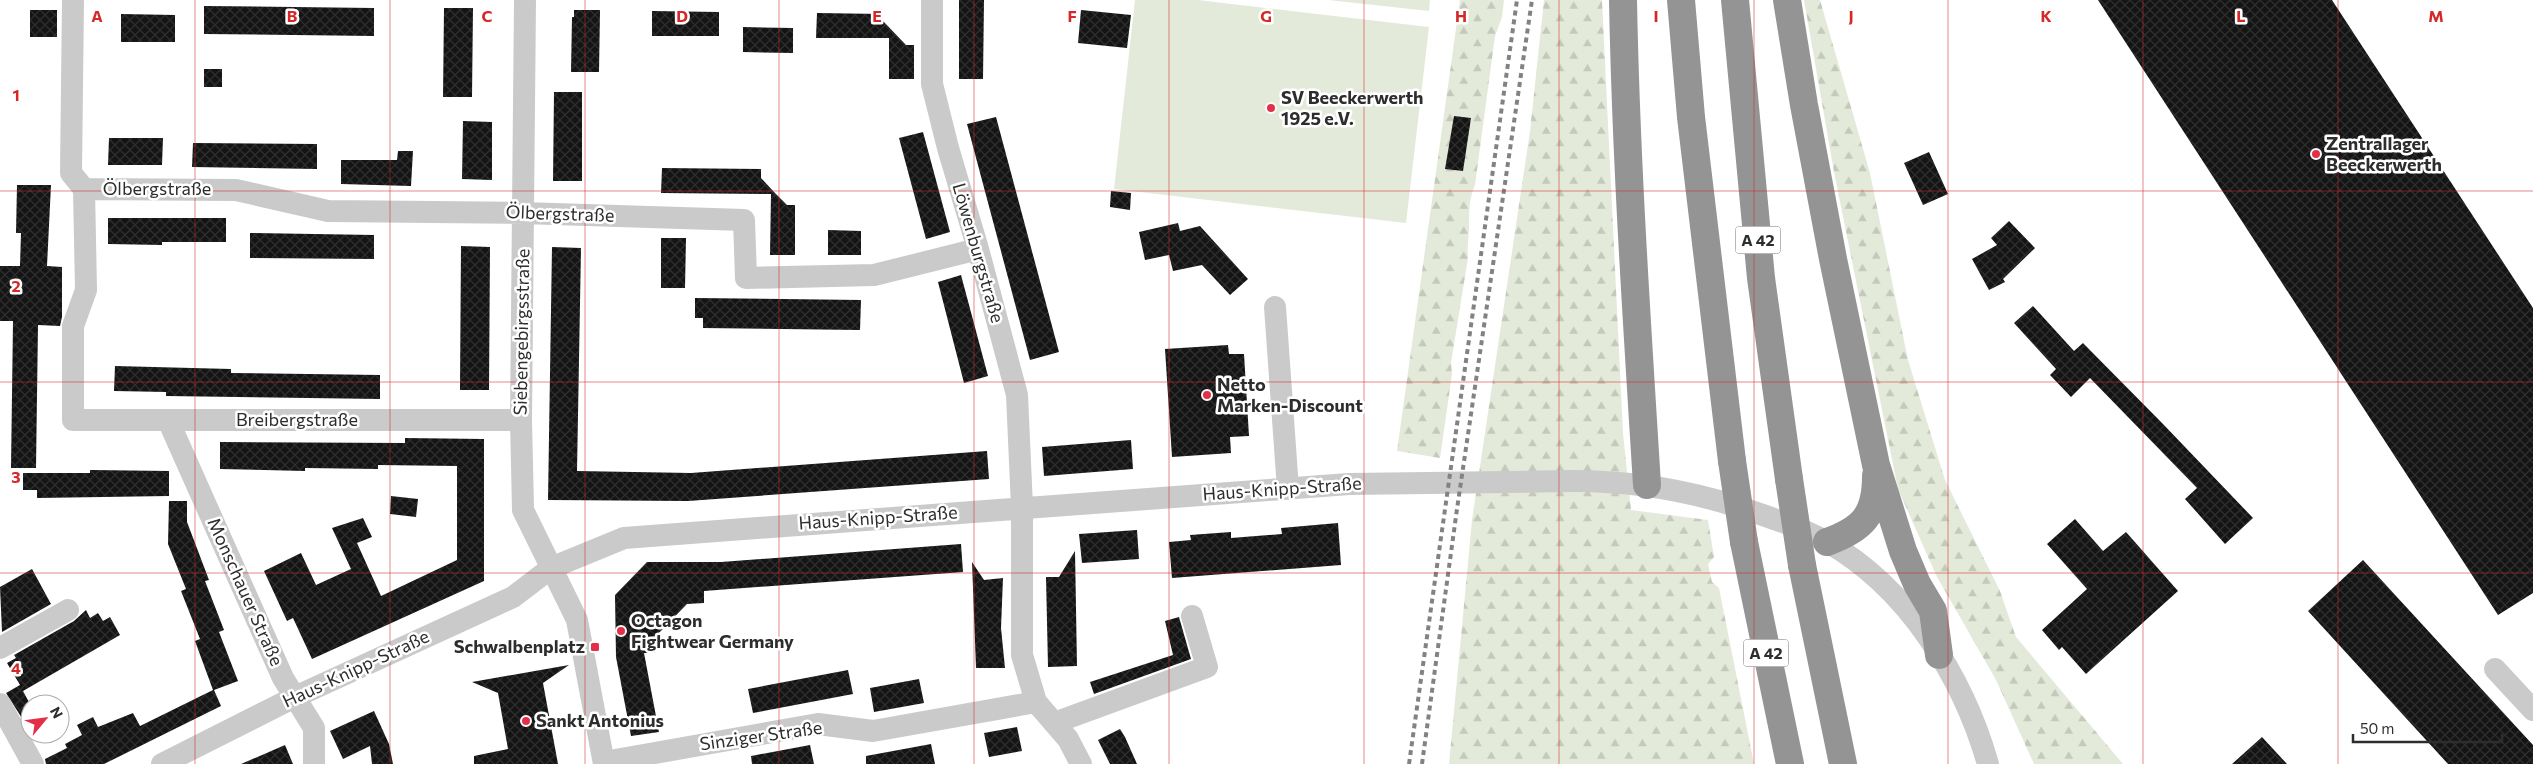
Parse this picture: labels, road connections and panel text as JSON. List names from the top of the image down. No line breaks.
{"streets":{"highway":["A 42"],"street":["Ölbergstraße","Löwenburgstraße","Siebengebirgsstraße","Breibergstraße","Haus-Knipp-Straße","Monschauer Straße","Sinziger Straße"]},"crossings":[["Ölbergstraße","Löwenburgstraße"],["Ölbergstraße","Siebengebirgsstraße"],["Ölbergstraße","Breibergstraße"],["Löwenburgstraße","Haus-Knipp-Straße"],["Löwenburgstraße","Sinziger Straße"],["Siebengebirgsstraße","Breibergstraße"],["Siebengebirgsstraße","Haus-Knipp-Straße"],["Siebengebirgsstraße","Sinziger Straße"],["Breibergstraße","Monschauer Straße"],["Haus-Knipp-Straße","Monschauer Straße"]],"places":{"other":["SV Beeckerwerth 1925 e.V.","Zentrallager Beeckerwerth","Netto Marken-Discount","Octagon Fightwear Germany","Sankt Antonius"],"transit":["Schwalbenplatz"]},"scale_bar":"50 m","north":"top right","grid":{"columns":["A","B","C","D","E","F","G","H","I","J","K","L","M"],"rows":["1","2","3","4"]}}
